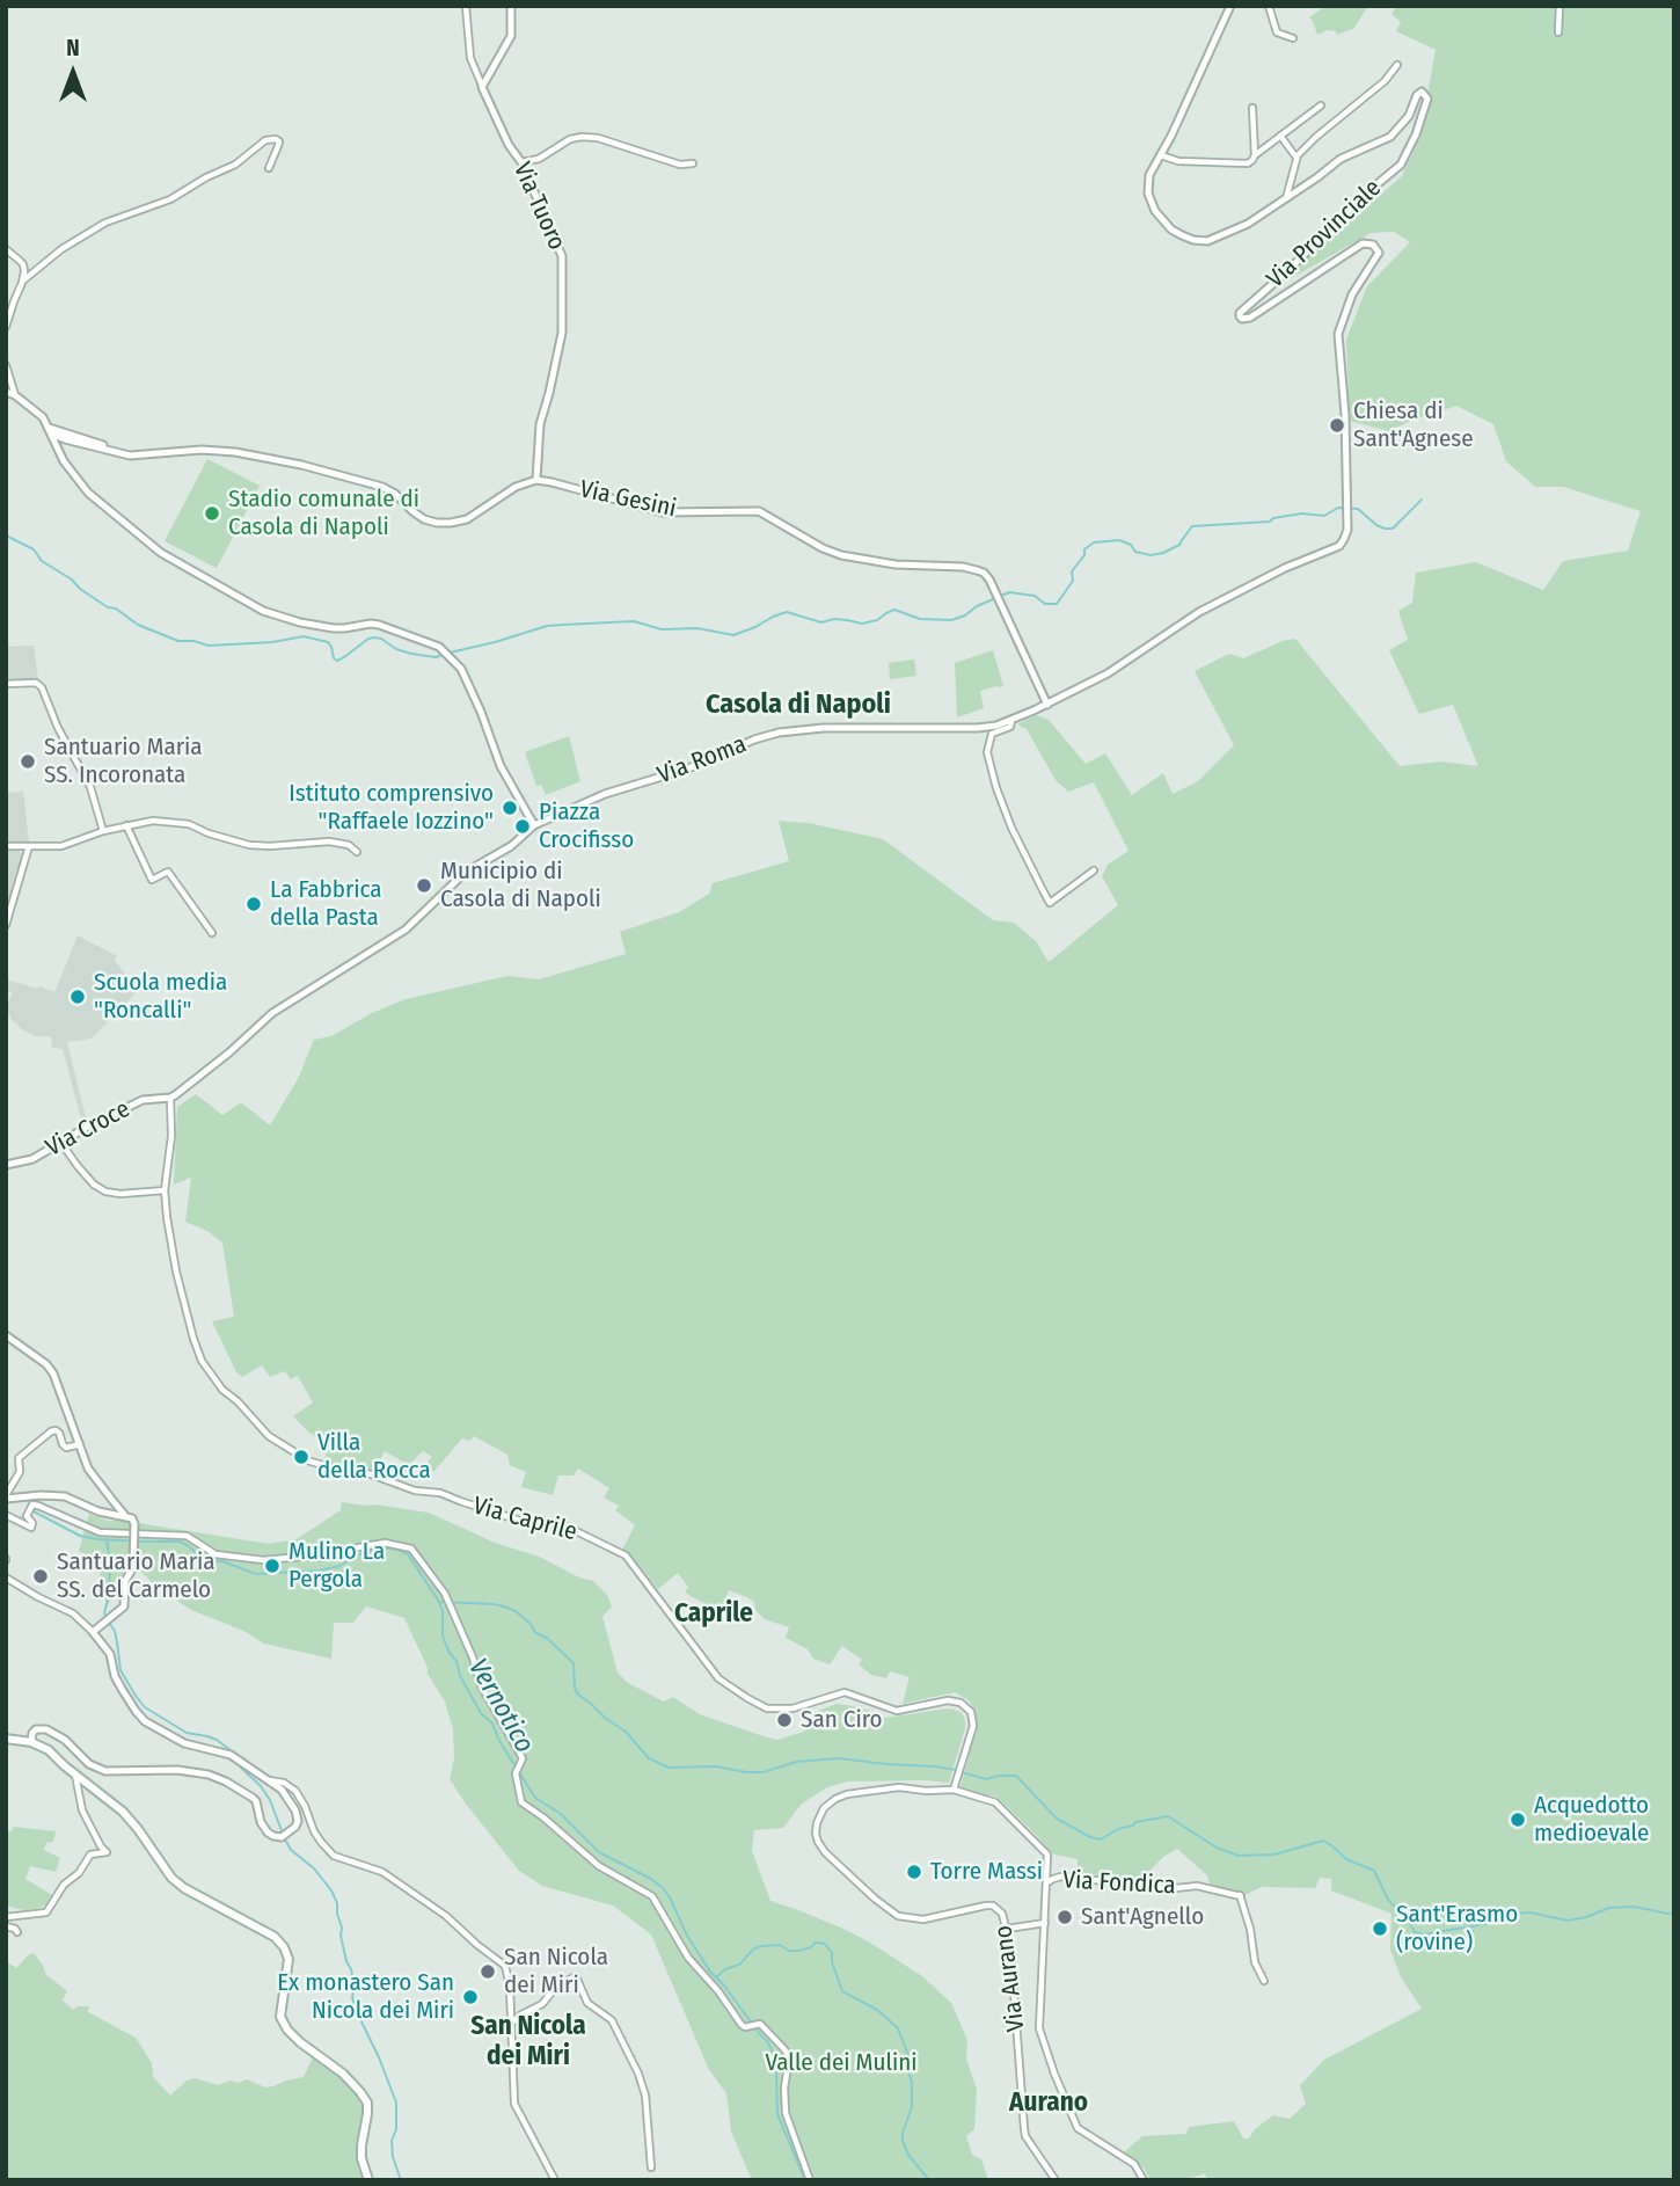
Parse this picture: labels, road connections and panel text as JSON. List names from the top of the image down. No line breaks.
{"streets":{"street":["Via Tuoro","Via Provinciale","Via Gesini","Via Roma","Via Croce","Via Caprile","Via Fondica","Via Aurano"]},"crossings":[["Via Tuoro","Via Gesini"],["Via Provinciale","Via Roma"],["Via Gesini","Via Roma"],["Via Roma","Via Croce"],["Via Caprile","Via Aurano"]],"districts":["Casola di Napoli","Caprile","San Nicola dei Miri","Aurano"],"water":["Vernotico"],"parks":["Valle dei Mulini"],"places":["Chiesa di Sant'Agnese","Stadio comunale di Casola di Napoli","Santuario Maria SS. Incoronata","Istituto comprensivo \"Raffaele Iozzino\"","Piazza Crocifisso","Municipio di Casola di Napoli","La Fabbrica della Pasta","Scuola media \"Roncalli\"","Villa della Rocca","Mulino La Pergola","Santuario Maria SS. del Carmelo","San Ciro","Acquedotto medioevale","Torre Massi","Sant'Agnello","Sant'Erasmo (rovine)","San Nicola dei Miri","Ex monastero San Nicola dei Miri"],"north":"top"}
